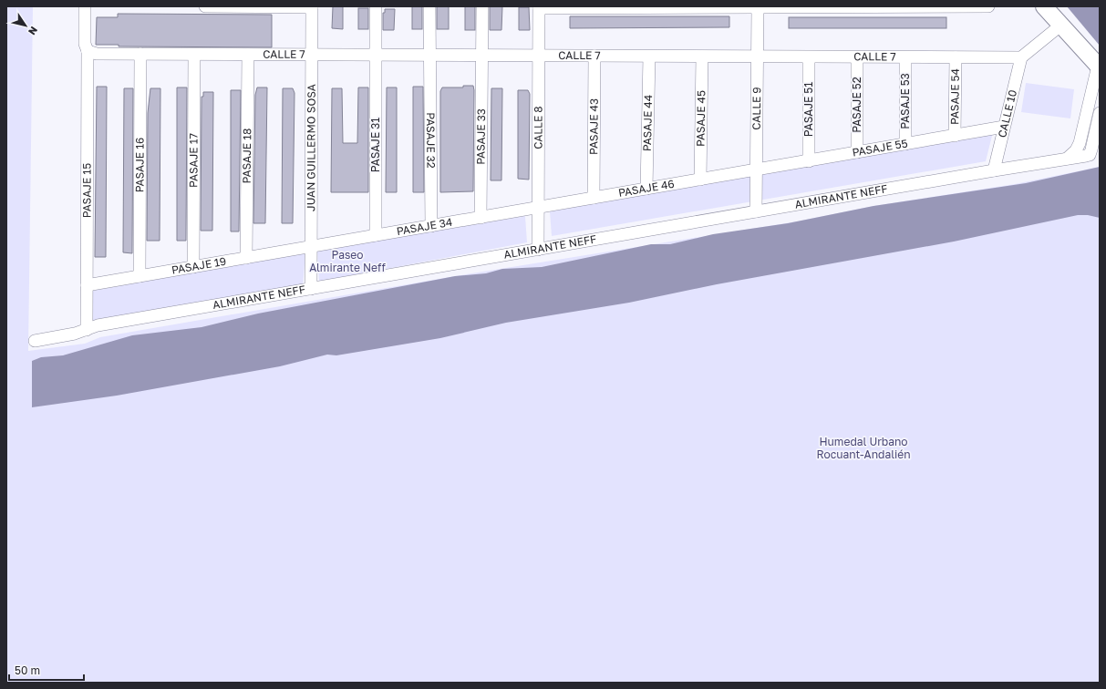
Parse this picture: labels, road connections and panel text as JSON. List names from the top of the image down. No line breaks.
{"streets":{"street":["CALLE 7","PASAJE 54","PASAJE 53","PASAJE 52","CALLE 9","PASAJE 51","CALLE 10","PASAJE 45","PASAJE 44","PASAJE 43","CALLE 8","PASAJE 33","PASAJE 32","PASAJE 31","JUAN GUILLERMO SOSA","PASAJE 55","PASAJE 18","PASAJE 17","PASAJE 16","PASAJE 46","PASAJE 15","ALMIRANTE NEFF","PASAJE 34","PASAJE 19"]},"crossings":[["CALLE 7","PASAJE 54"],["CALLE 7","PASAJE 53"],["CALLE 7","PASAJE 52"],["CALLE 7","CALLE 9"],["CALLE 7","PASAJE 51"],["CALLE 7","CALLE 10"],["CALLE 7","PASAJE 45"],["CALLE 7","PASAJE 44"],["CALLE 7","PASAJE 43"],["CALLE 7","CALLE 8"],["CALLE 7","PASAJE 33"],["CALLE 7","PASAJE 32"],["CALLE 7","PASAJE 31"],["CALLE 7","JUAN GUILLERMO SOSA"],["CALLE 7","PASAJE 18"],["CALLE 7","PASAJE 17"],["CALLE 7","PASAJE 16"],["CALLE 7","PASAJE 15"],["PASAJE 54","PASAJE 55"],["PASAJE 53","PASAJE 55"],["PASAJE 52","PASAJE 55"],["CALLE 9","PASAJE 55"],["CALLE 9","PASAJE 46"],["CALLE 9","ALMIRANTE NEFF"],["PASAJE 51","PASAJE 55"],["CALLE 10","PASAJE 55"],["CALLE 10","ALMIRANTE NEFF"],["PASAJE 45","PASAJE 46"],["PASAJE 44","PASAJE 46"],["PASAJE 43","PASAJE 46"],["CALLE 8","PASAJE 46"],["CALLE 8","ALMIRANTE NEFF"],["CALLE 8","PASAJE 34"],["PASAJE 33","PASAJE 34"],["PASAJE 32","PASAJE 34"],["PASAJE 31","PASAJE 34"],["JUAN GUILLERMO SOSA","ALMIRANTE NEFF"],["JUAN GUILLERMO SOSA","PASAJE 34"],["JUAN GUILLERMO SOSA","PASAJE 19"],["PASAJE 55","PASAJE 46"],["PASAJE 18","PASAJE 19"],["PASAJE 17","PASAJE 19"],["PASAJE 16","PASAJE 19"],["PASAJE 46","PASAJE 34"],["PASAJE 15","ALMIRANTE NEFF"],["PASAJE 15","PASAJE 19"],["PASAJE 34","PASAJE 19"]],"parks":["Paseo Almirante Neff","Humedal Urbano Rocuant-Andalién"],"scale_bar":"50 m","north":"bottom right"}
